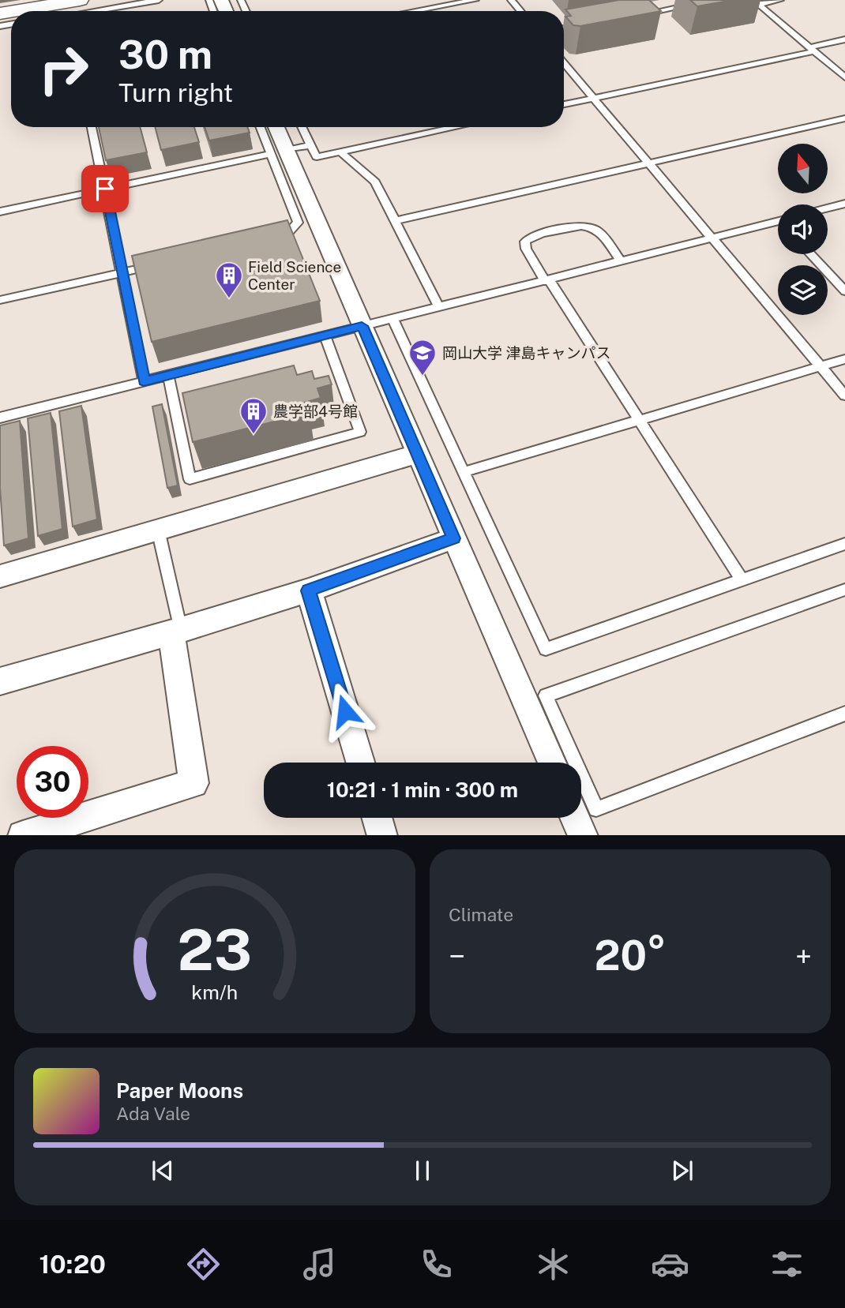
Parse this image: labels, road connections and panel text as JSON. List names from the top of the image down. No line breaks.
{"places":{"building":["Field Science Center","農学部4号館"],"school or university":["岡山大学 津島キャンパス"]},"north":"top","page":{"turn":["30 m","Turn right"],"limit":"30","trip":"10:21 · 1 min · 300 m","tile":"Climate","heat":["−","20°","+"],"song":["Paper Moons","Ada Vale"],"tabs":"10:20","gauge":["23","km/h"]}}
